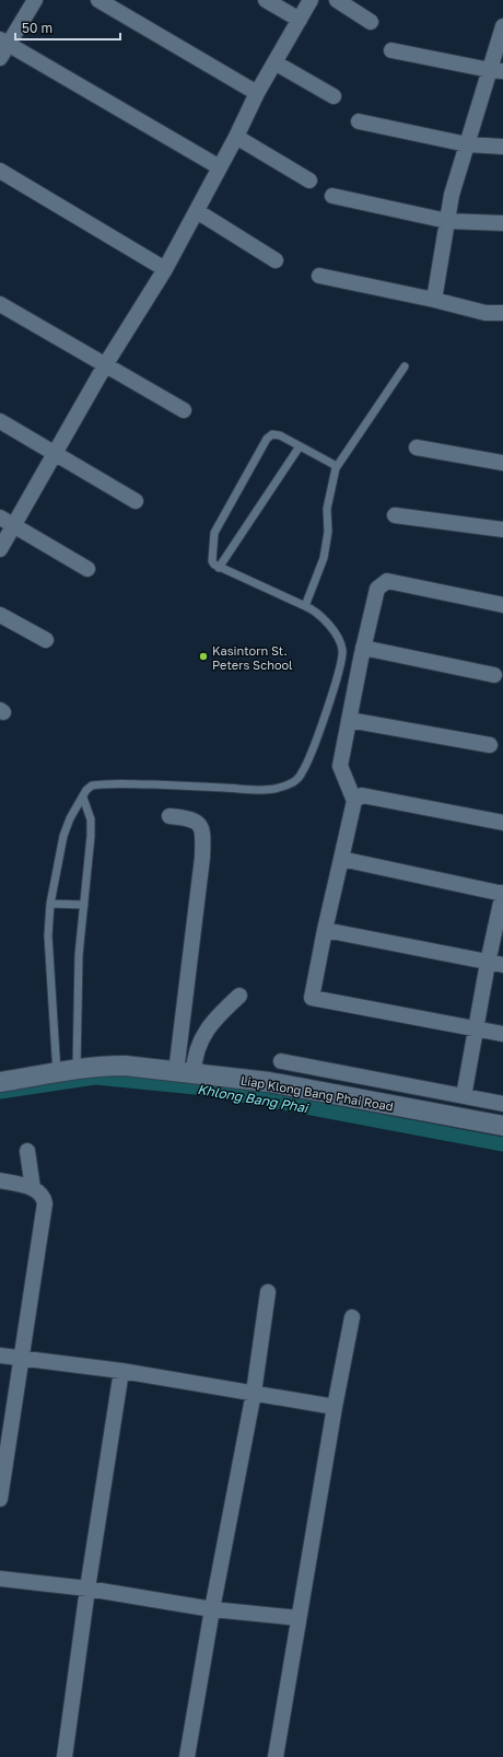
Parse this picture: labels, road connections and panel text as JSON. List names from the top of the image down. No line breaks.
{"streets":{"street":["Liap Klong Bang Phai Road"]},"water":["Khlong Bang Phai"],"places":["Kasintorn St. Peters School"],"scale_bar":"50 m"}
